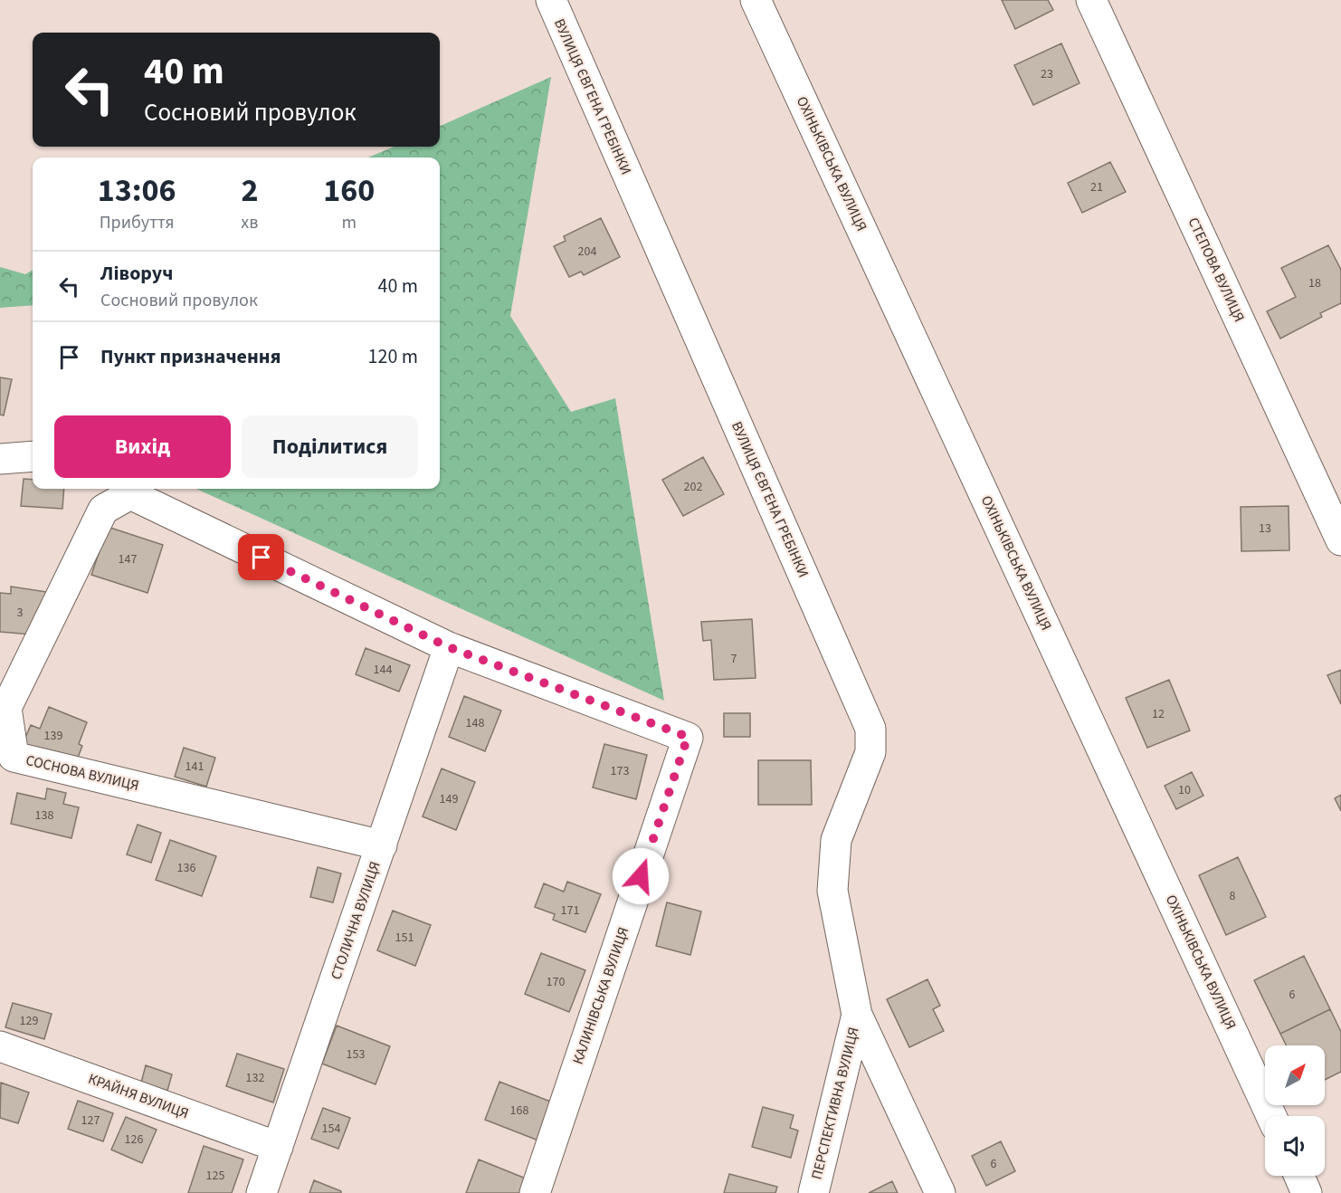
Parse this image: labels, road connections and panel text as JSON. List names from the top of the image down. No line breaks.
{"streets":{"street":["ВУЛИЦЯ ЄВГЕНА ГРЕБІНКИ","ОХІНЬКІВСЬКА ВУЛИЦЯ","СТЕПОВА ВУЛИЦЯ","СОСНОВА ВУЛИЦЯ","СТОЛИЧНА ВУЛИЦЯ","КАЛИНІВСЬКА ВУЛИЦЯ","КРАЙНЯ ВУЛИЦЯ","ПЕРСПЕКТИВНА ВУЛИЦЯ"]},"crossings":[["ВУЛИЦЯ ЄВГЕНА ГРЕБІНКИ","ПЕРСПЕКТИВНА ВУЛИЦЯ"],["СОСНОВА ВУЛИЦЯ","СТОЛИЧНА ВУЛИЦЯ"],["СОСНОВА ВУЛИЦЯ","КАЛИНІВСЬКА ВУЛИЦЯ"],["СТОЛИЧНА ВУЛИЦЯ","КАЛИНІВСЬКА ВУЛИЦЯ"],["СТОЛИЧНА ВУЛИЦЯ","КРАЙНЯ ВУЛИЦЯ"]],"house_numbers":["23","21","204","18","202","13","147","3","7","144","12","148","139","141","173","10","149","138","136","8","171","151","170","6","129","153","132","168","127","154","126","6","125"],"north":"top right","page":{"turn":["40 m","Сосновий провулок"],"eta":["13:06","Прибуття","2","хв","160","m"],"list":[{"name":"Ліворуч","note":"Сосновий провулок","value":"40 m"},{"name":"Пункт призначення","value":"120 m"}],"buttons":["Вихід","Поділитися"]}}
